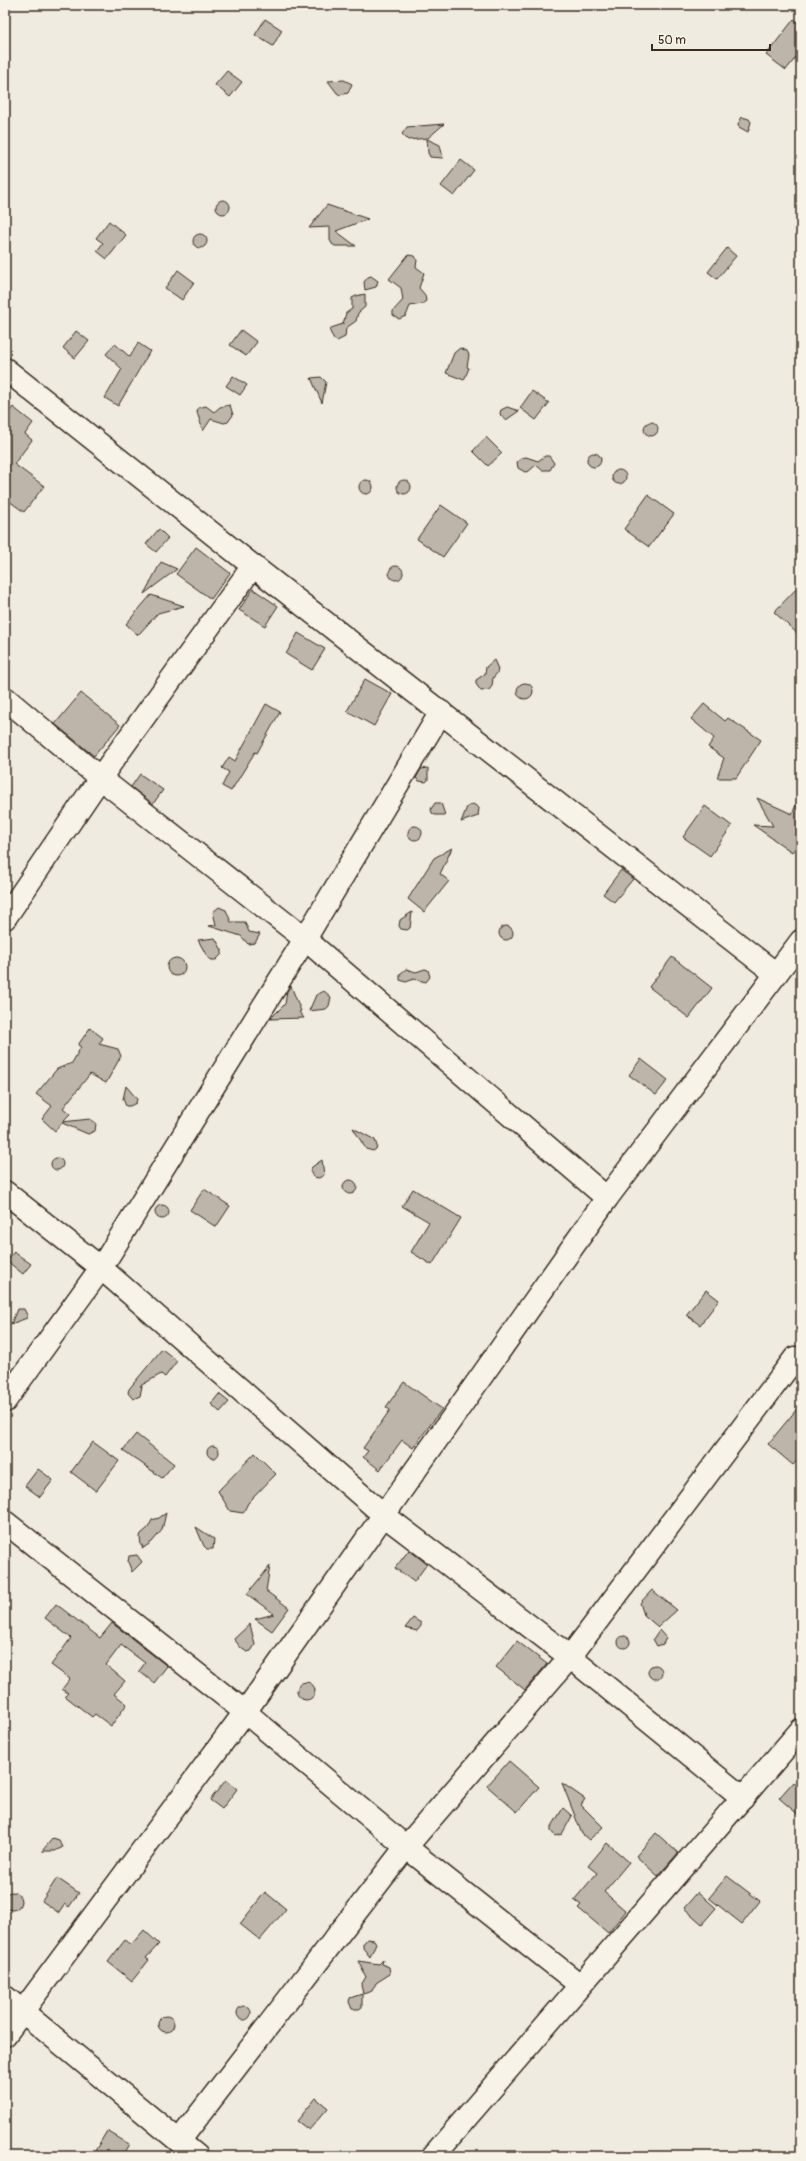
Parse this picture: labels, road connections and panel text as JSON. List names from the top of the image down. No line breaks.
{"scale_bar":"50 m"}
